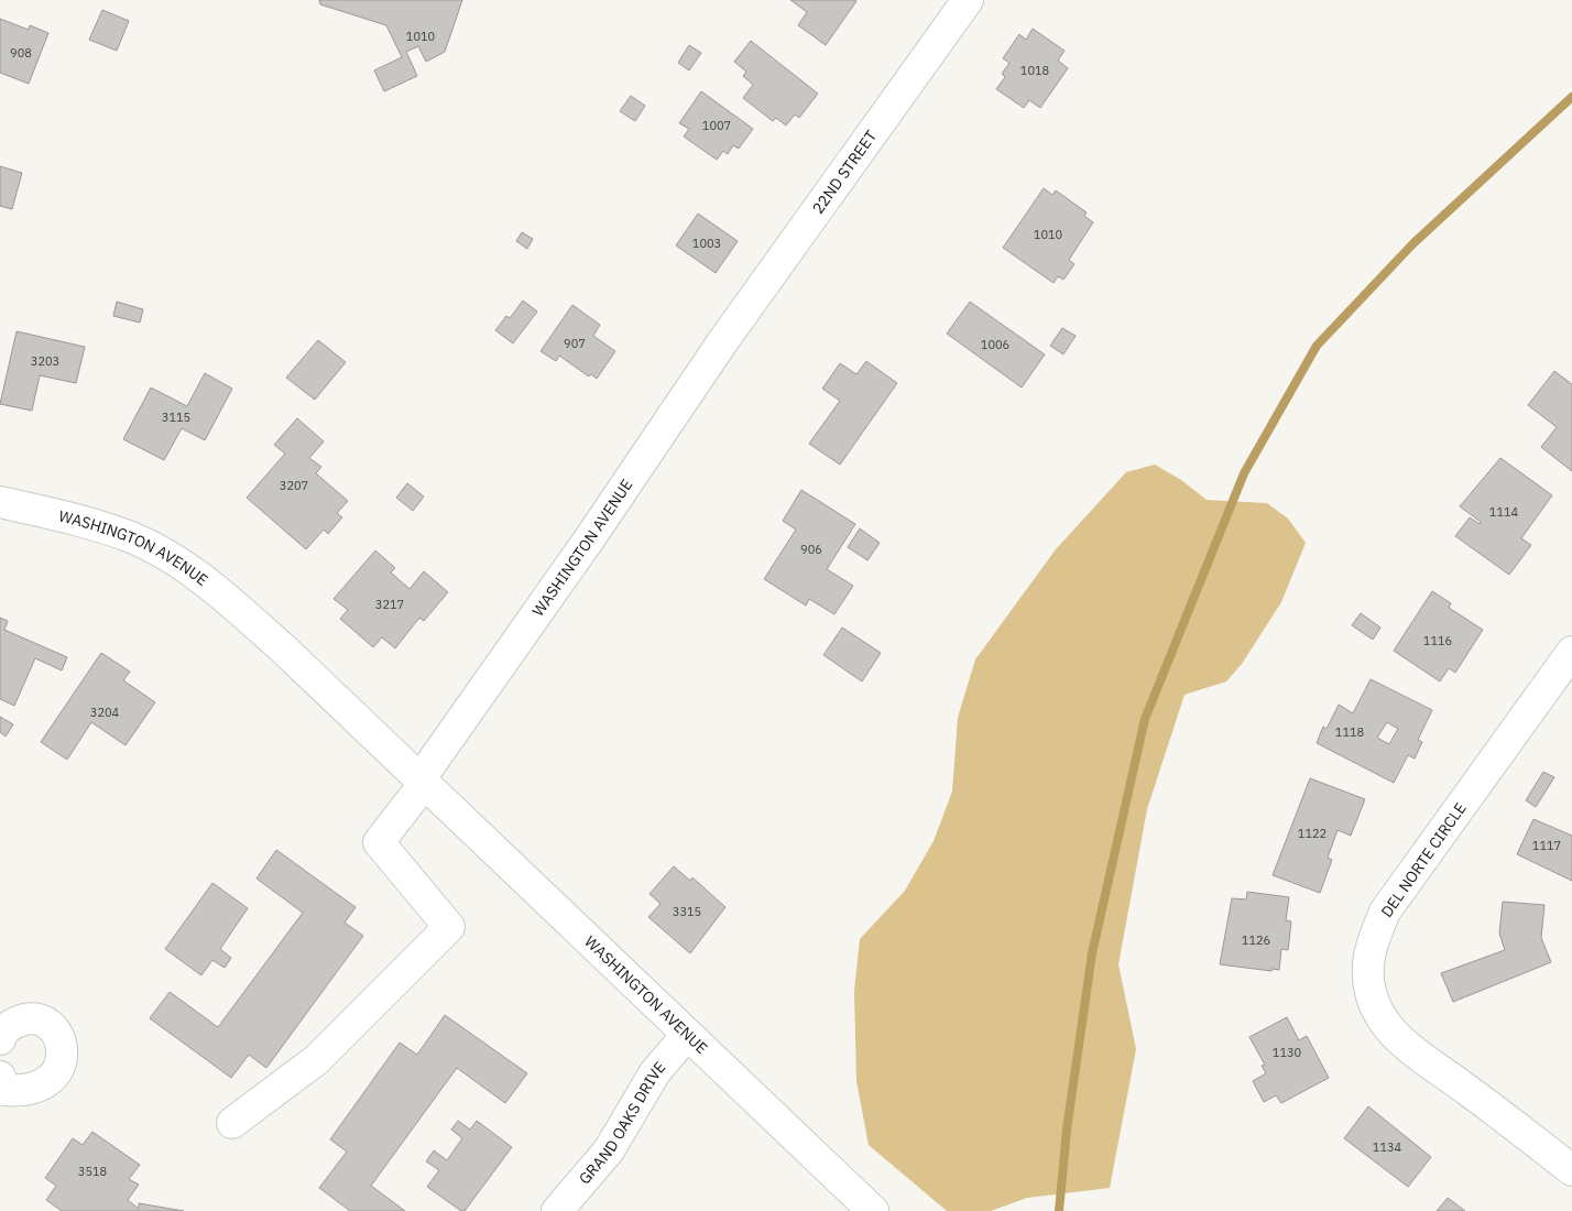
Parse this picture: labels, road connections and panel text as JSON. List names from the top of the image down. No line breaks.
{"streets":{"street":["22ND STREET","WASHINGTON AVENUE","DEL NORTE CIRCLE","GRAND OAKS DRIVE"]},"crossings":[["22ND STREET","WASHINGTON AVENUE"],["WASHINGTON AVENUE","GRAND OAKS DRIVE"]],"house_numbers":["1010","908","1018","1007","1010","1003","907","1006","3203","3115","3207","1114","906","3217","1116","3204","1118","1122","1117","3315","1126","1130","1134","3518"]}
